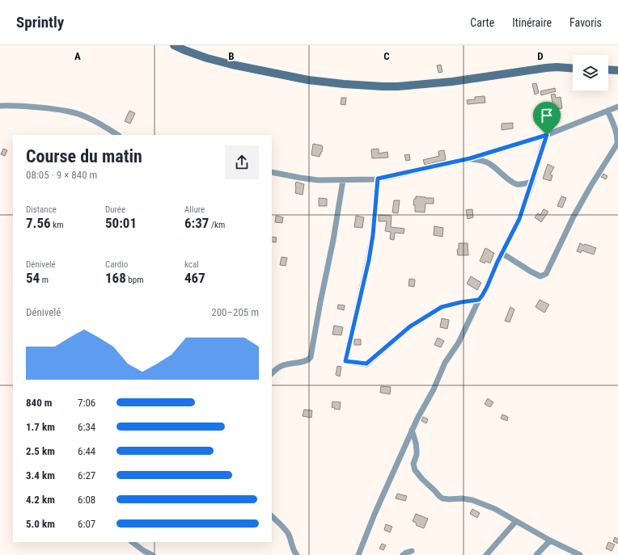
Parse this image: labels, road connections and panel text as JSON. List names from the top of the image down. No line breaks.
{"page":{"header":"Sprintly","nav":["Carte","Itinéraire","Favoris"],"heading":["Course du matin","08:05 · 9 × 840 m"],"stats":[["Distance","7.56 km"],["Durée","50:01"],["Allure","6:37 /km"],["Dénivelé","54 m"],["Cardio","168 bpm"],["kcal","467"]],"chart":["Dénivelé","200–205 m"],"list":[{"name":"840 m","note":"7:06"},{"name":"1.7 km","note":"6:34"},{"name":"2.5 km","note":"6:44"},{"name":"3.4 km","note":"6:27"},{"name":"4.2 km","note":"6:08"},{"name":"5.0 km","note":"6:07"}]},"grid":{"columns":["A","B","C","D"]}}
